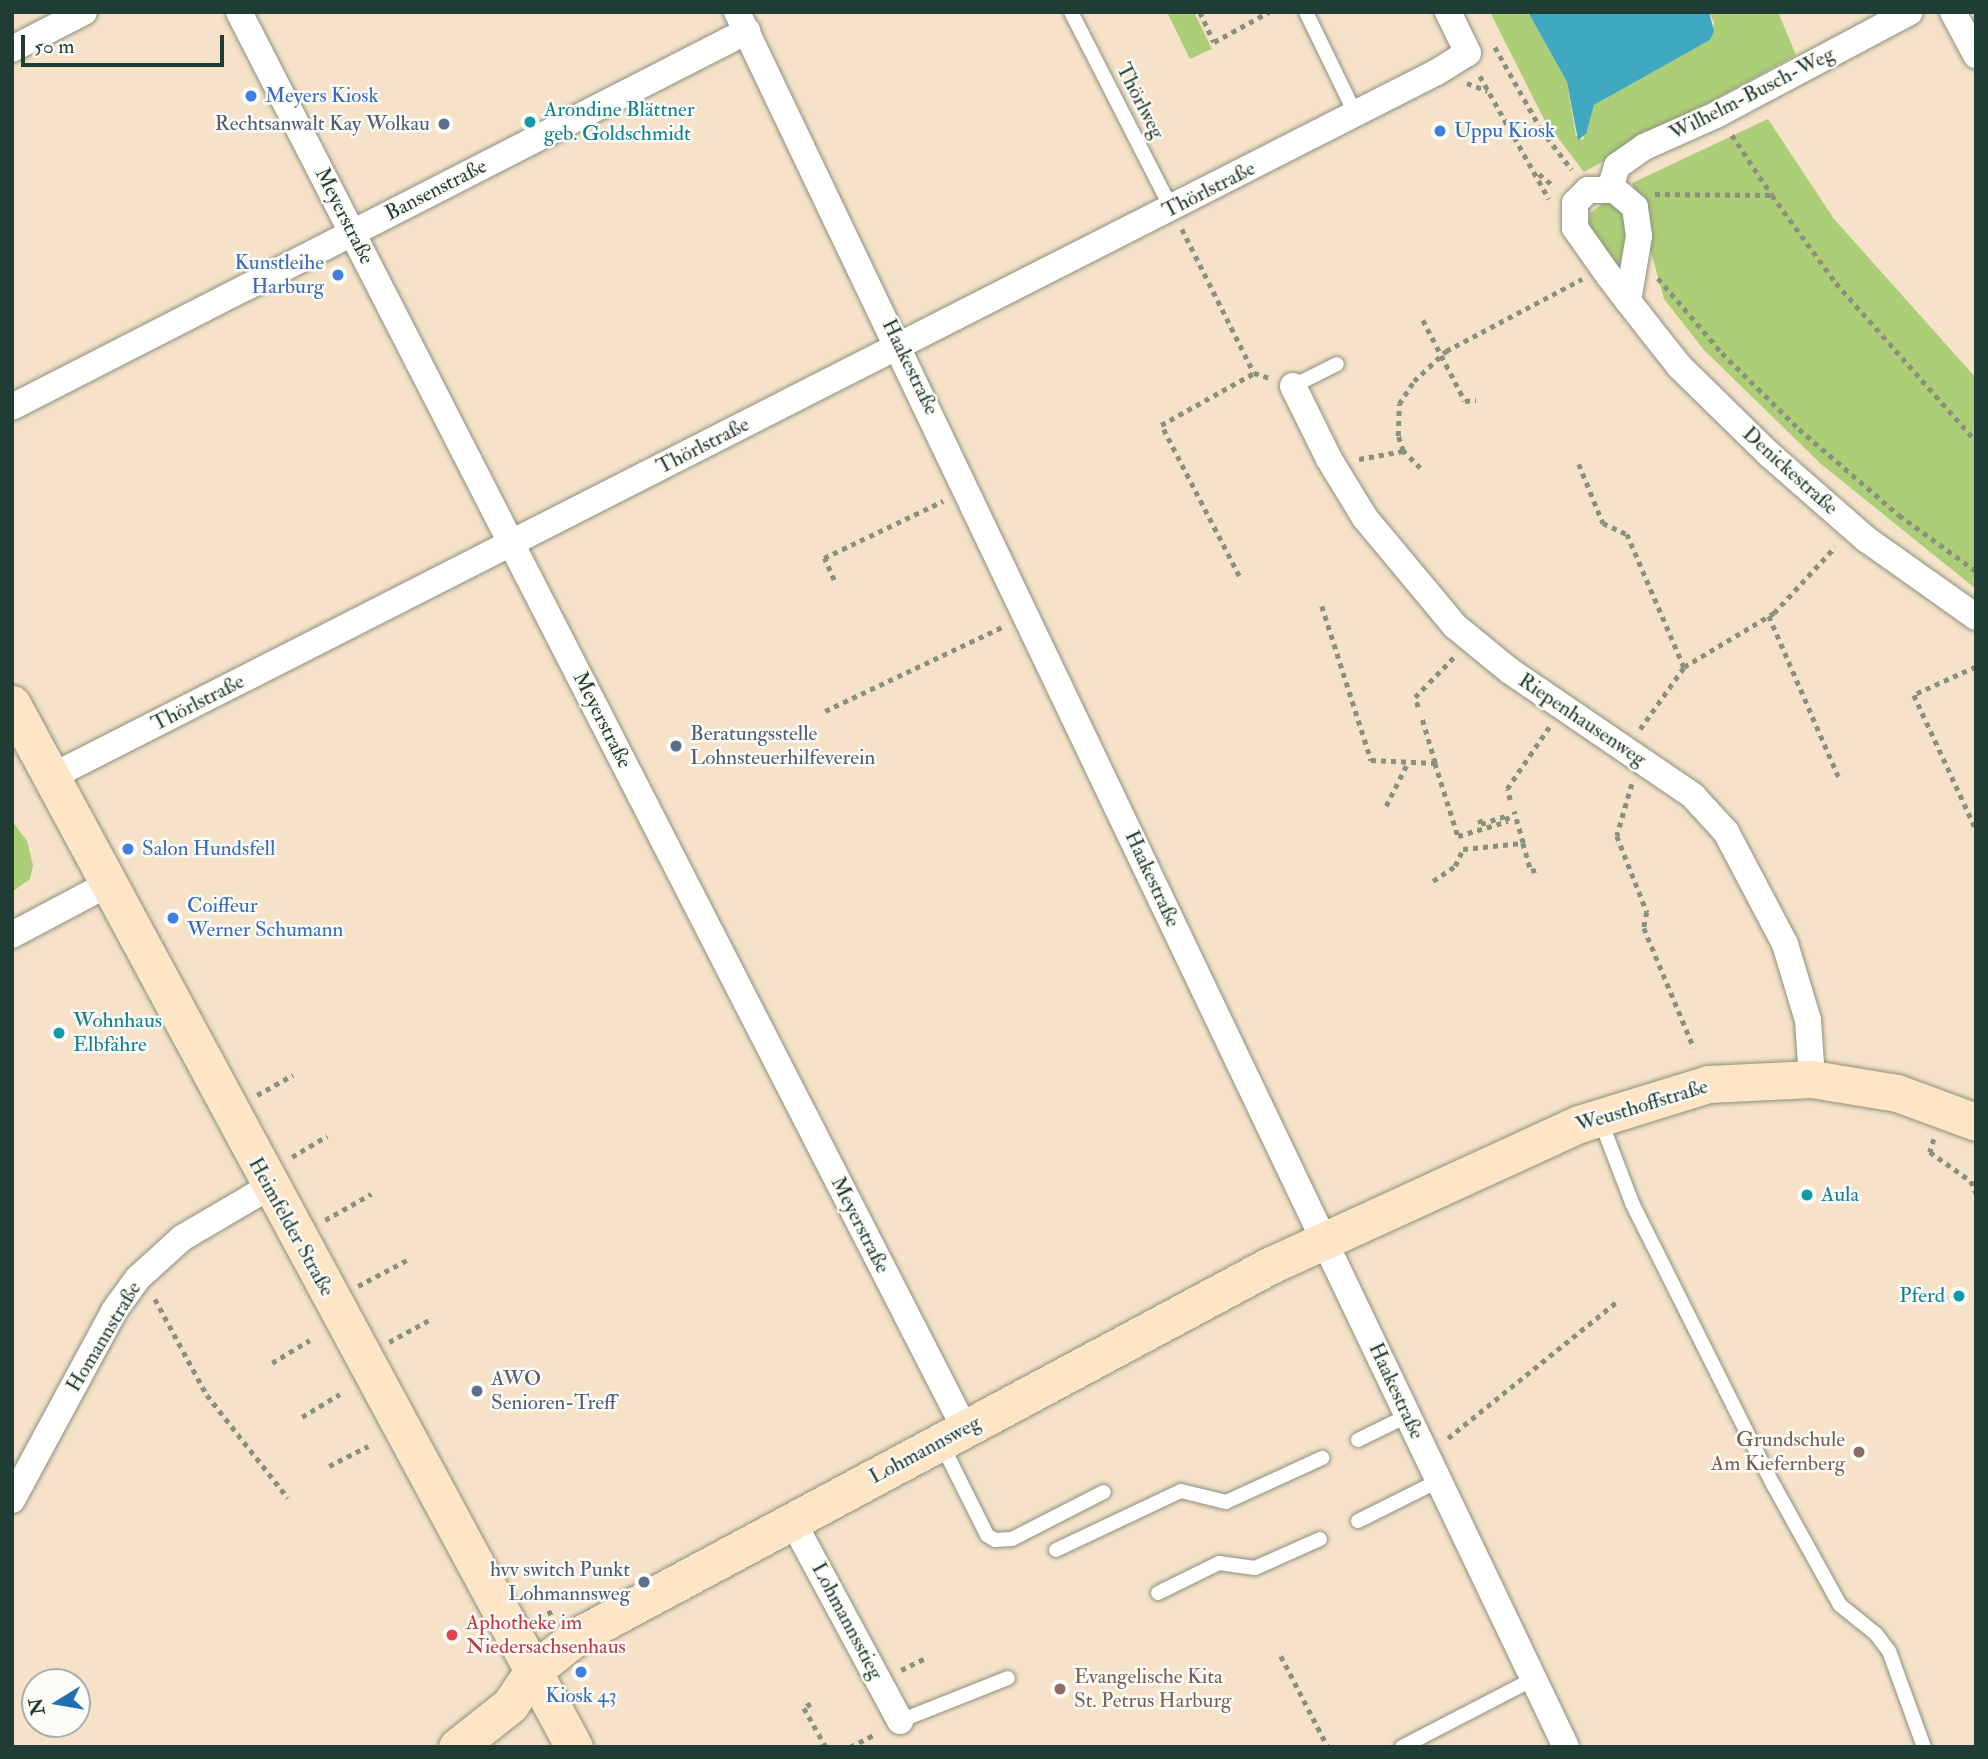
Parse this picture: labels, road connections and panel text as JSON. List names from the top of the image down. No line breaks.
{"streets":{"street":["Wilhelm-Busch-Weg","Bansenstraße","Thörlstraße","Meyerstraße","Haakestraße","Denickestraße","Riepenhausenweg","Weusthoffstraße","Heimfelder Straße","Homannstraße","Lohmannsweg","Lohmannsstieg"],"lane":["Thörlweg"]},"crossings":[["Wilhelm-Busch-Weg","Denickestraße"],["Thörlweg","Thörlstraße"],["Bansenstraße","Meyerstraße"],["Bansenstraße","Haakestraße"],["Thörlstraße","Meyerstraße"],["Thörlstraße","Haakestraße"],["Thörlstraße","Heimfelder Straße"],["Meyerstraße","Lohmannsweg"],["Haakestraße","Weusthoffstraße"],["Haakestraße","Lohmannsweg"],["Riepenhausenweg","Weusthoffstraße"],["Weusthoffstraße","Lohmannsweg"],["Heimfelder Straße","Homannstraße"],["Heimfelder Straße","Lohmannsweg"],["Lohmannsweg","Lohmannsstieg"]],"places":["Meyers Kiosk","Arondine Blättner geb. Goldschmidt","Rechtsanwalt Kay Wolkau","Uppu Kiosk","Kunstleihe Harburg","Beratungsstelle Lohnsteuerhilfeverein","Salon Hundsfell","Coiffeur Werner Schumann","Wohnhaus Elbfähre","Aula","Pferd","AWO Senioren-Treff","Grundschule Am Kiefernberg","hvv switch Punkt Lohmannsweg","Aphotheke im Niedersachsenhaus","Kiosk 43","Evangelische Kita St. Petrus Harburg"],"scale_bar":"50 m","north":"left"}
